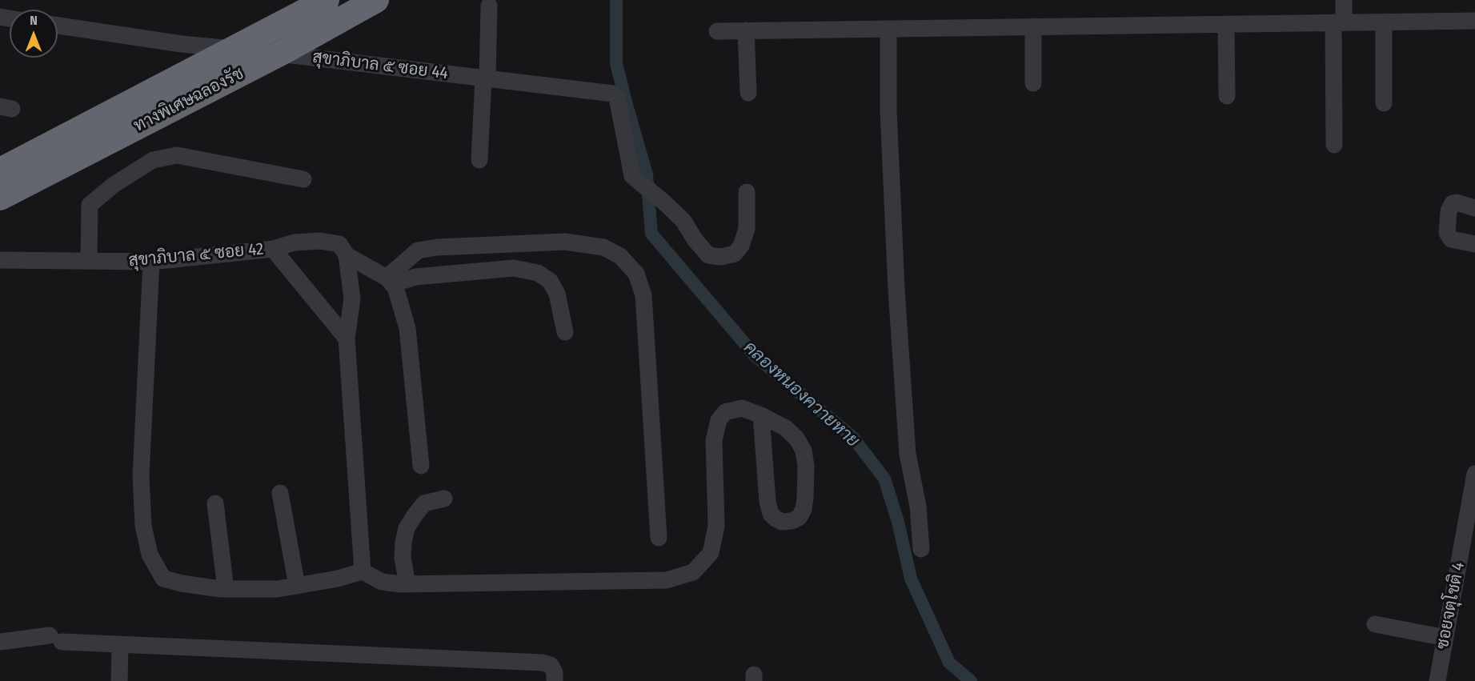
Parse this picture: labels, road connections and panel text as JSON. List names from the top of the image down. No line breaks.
{"streets":{"highway":["ทางพิเศษฉลองรัช"],"street":["สุขาภิบาล ๕ ซอย 44","สุขาภิบาล ๕ ซอย 42","ซอยจตุโชติ 4"]},"water":["คลองหนองควายหาย"],"north":"top"}
